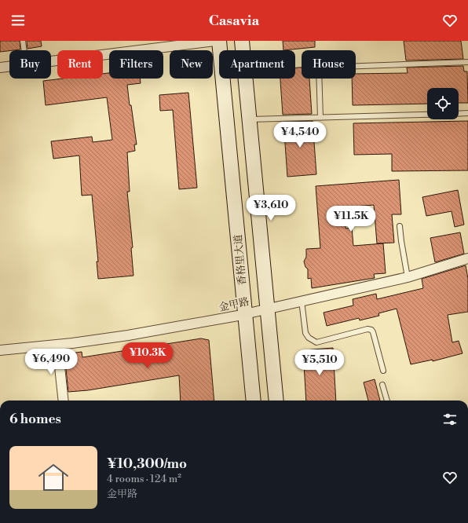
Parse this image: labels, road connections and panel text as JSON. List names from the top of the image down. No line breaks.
{"streets":{"main road":["香格里大道"],"street":["金甲路"]},"crossings":[["香格里大道","金甲路"]],"page":{"header":"Casavia","chip":["Buy","Rent","Filters","New","Apartment","House"],"price":["¥4,540","¥3,610","¥11.5K","¥10.3K","¥6,490","¥5,510"],"heading":"6 homes","list":[{"name":"¥10,300/mo","note":"4 rooms · 124 m² · 金甲路"}]}}
